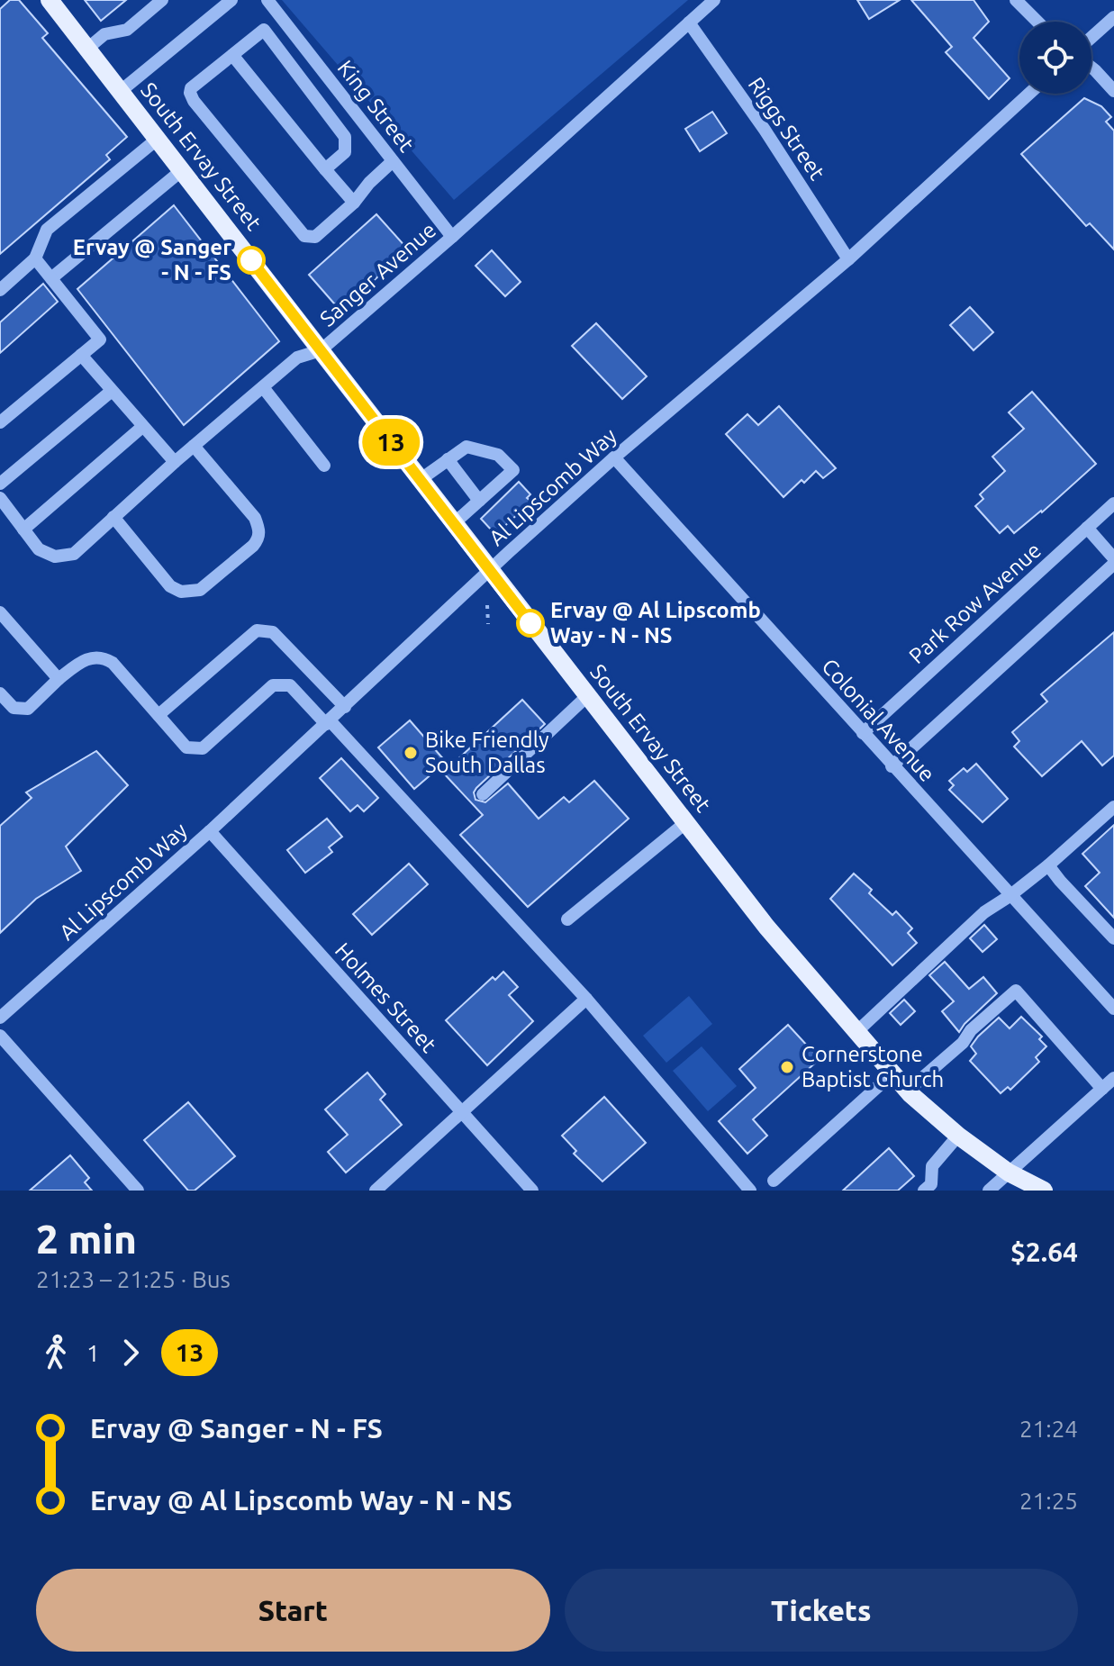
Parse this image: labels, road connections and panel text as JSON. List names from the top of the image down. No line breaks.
{"streets":{"main road":["South Ervay Street"],"street":["King Street","Riggs Street","Sanger Avenue","Al Lipscomb Way","Park Row Avenue","Colonial Avenue","Holmes Street"]},"crossings":[["King Street","Sanger Avenue"],["Riggs Street","Sanger Avenue"],["Riggs Street","Al Lipscomb Way"],["South Ervay Street","Sanger Avenue"],["South Ervay Street","Al Lipscomb Way"],["Al Lipscomb Way","Colonial Avenue"],["Al Lipscomb Way","Holmes Street"],["Park Row Avenue","Colonial Avenue"]],"places":["Ervay @ Sanger - N - FS","Ervay @ Al Lipscomb Way - N - NS","Bike Friendly South Dallas","Cornerstone Baptist Church"],"lines":["bus line 13"],"page":{"on_map":"13","heading":["2 min","21:23 – 21:25 · Bus","$2.64"],"legs":["1","13"],"list":[{"name":"Ervay @ Sanger - N - FS","value":"21:24"},{"name":"Ervay @ Al Lipscomb Way - N - NS","value":"21:25"}],"buttons":["Start","Tickets"]}}
